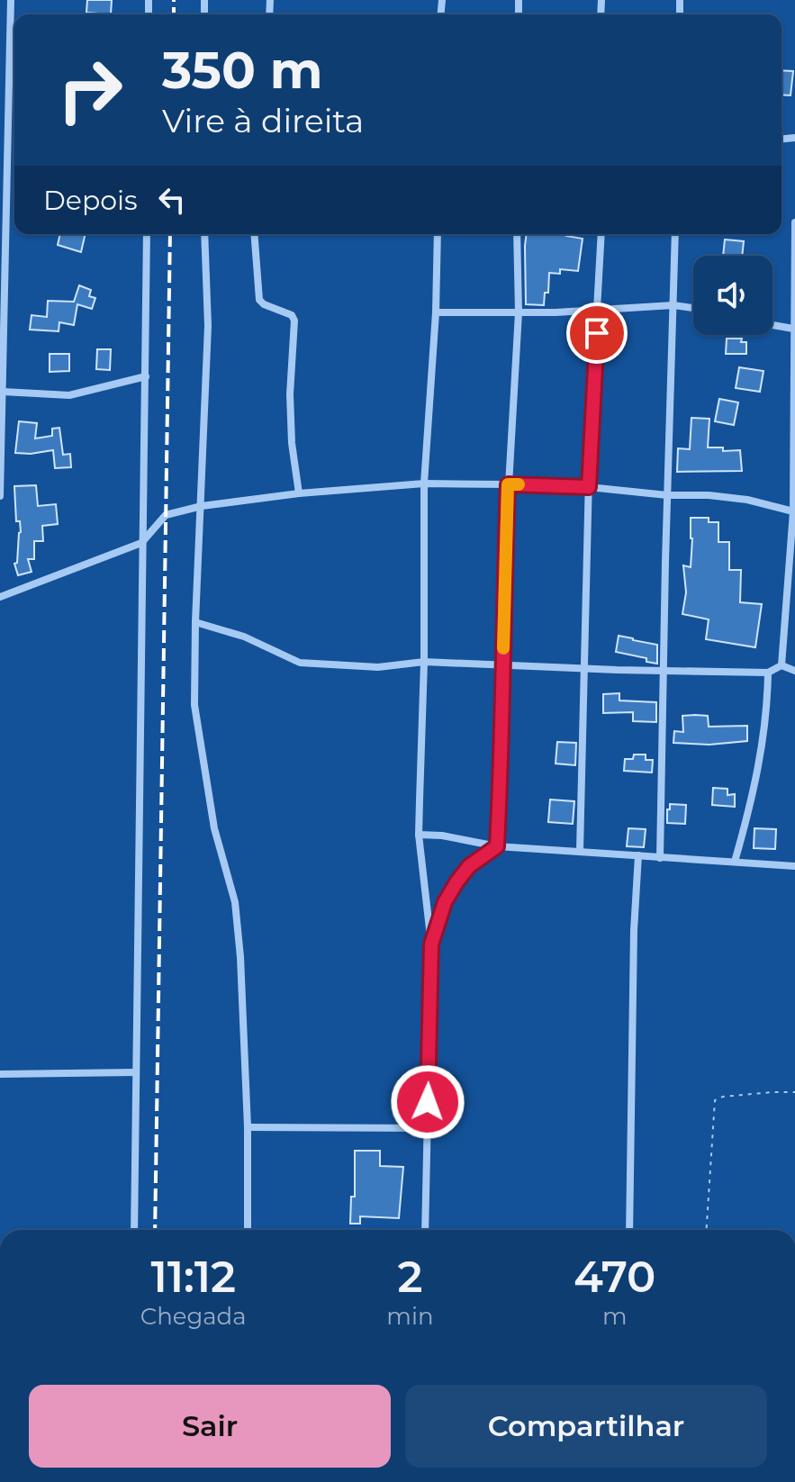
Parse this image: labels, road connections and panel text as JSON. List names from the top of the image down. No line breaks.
{"page":{"turn":["350 m","Vire à direita"],"then":"Depois","eta":["11:12","Chegada","2","min","470","m"],"buttons":["Sair","Compartilhar"]}}
